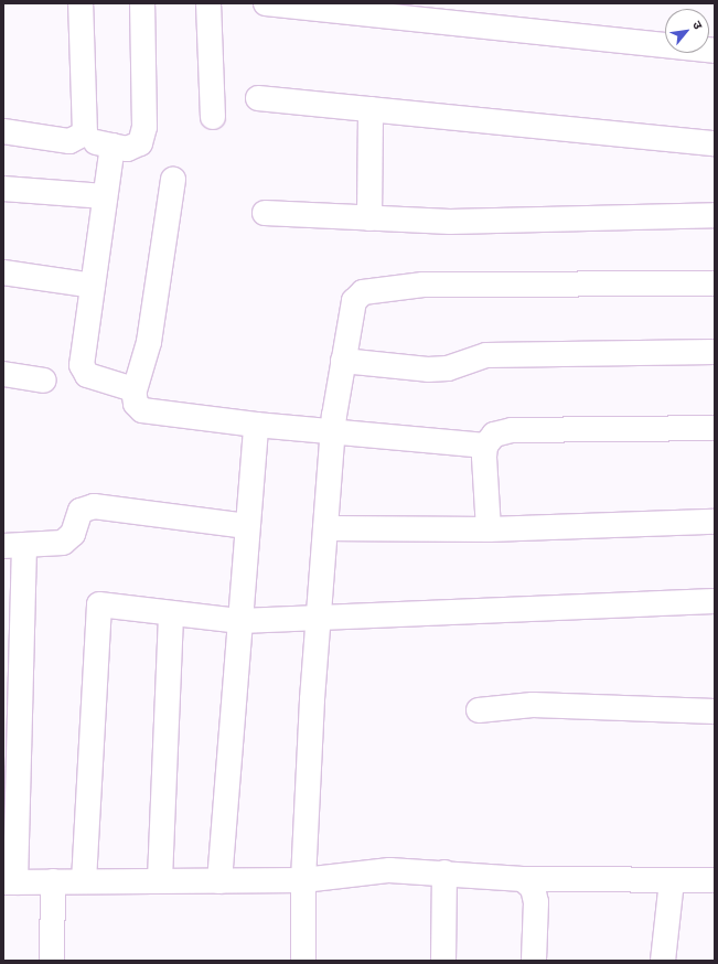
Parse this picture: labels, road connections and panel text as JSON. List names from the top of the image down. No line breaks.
{"north":"top right"}
